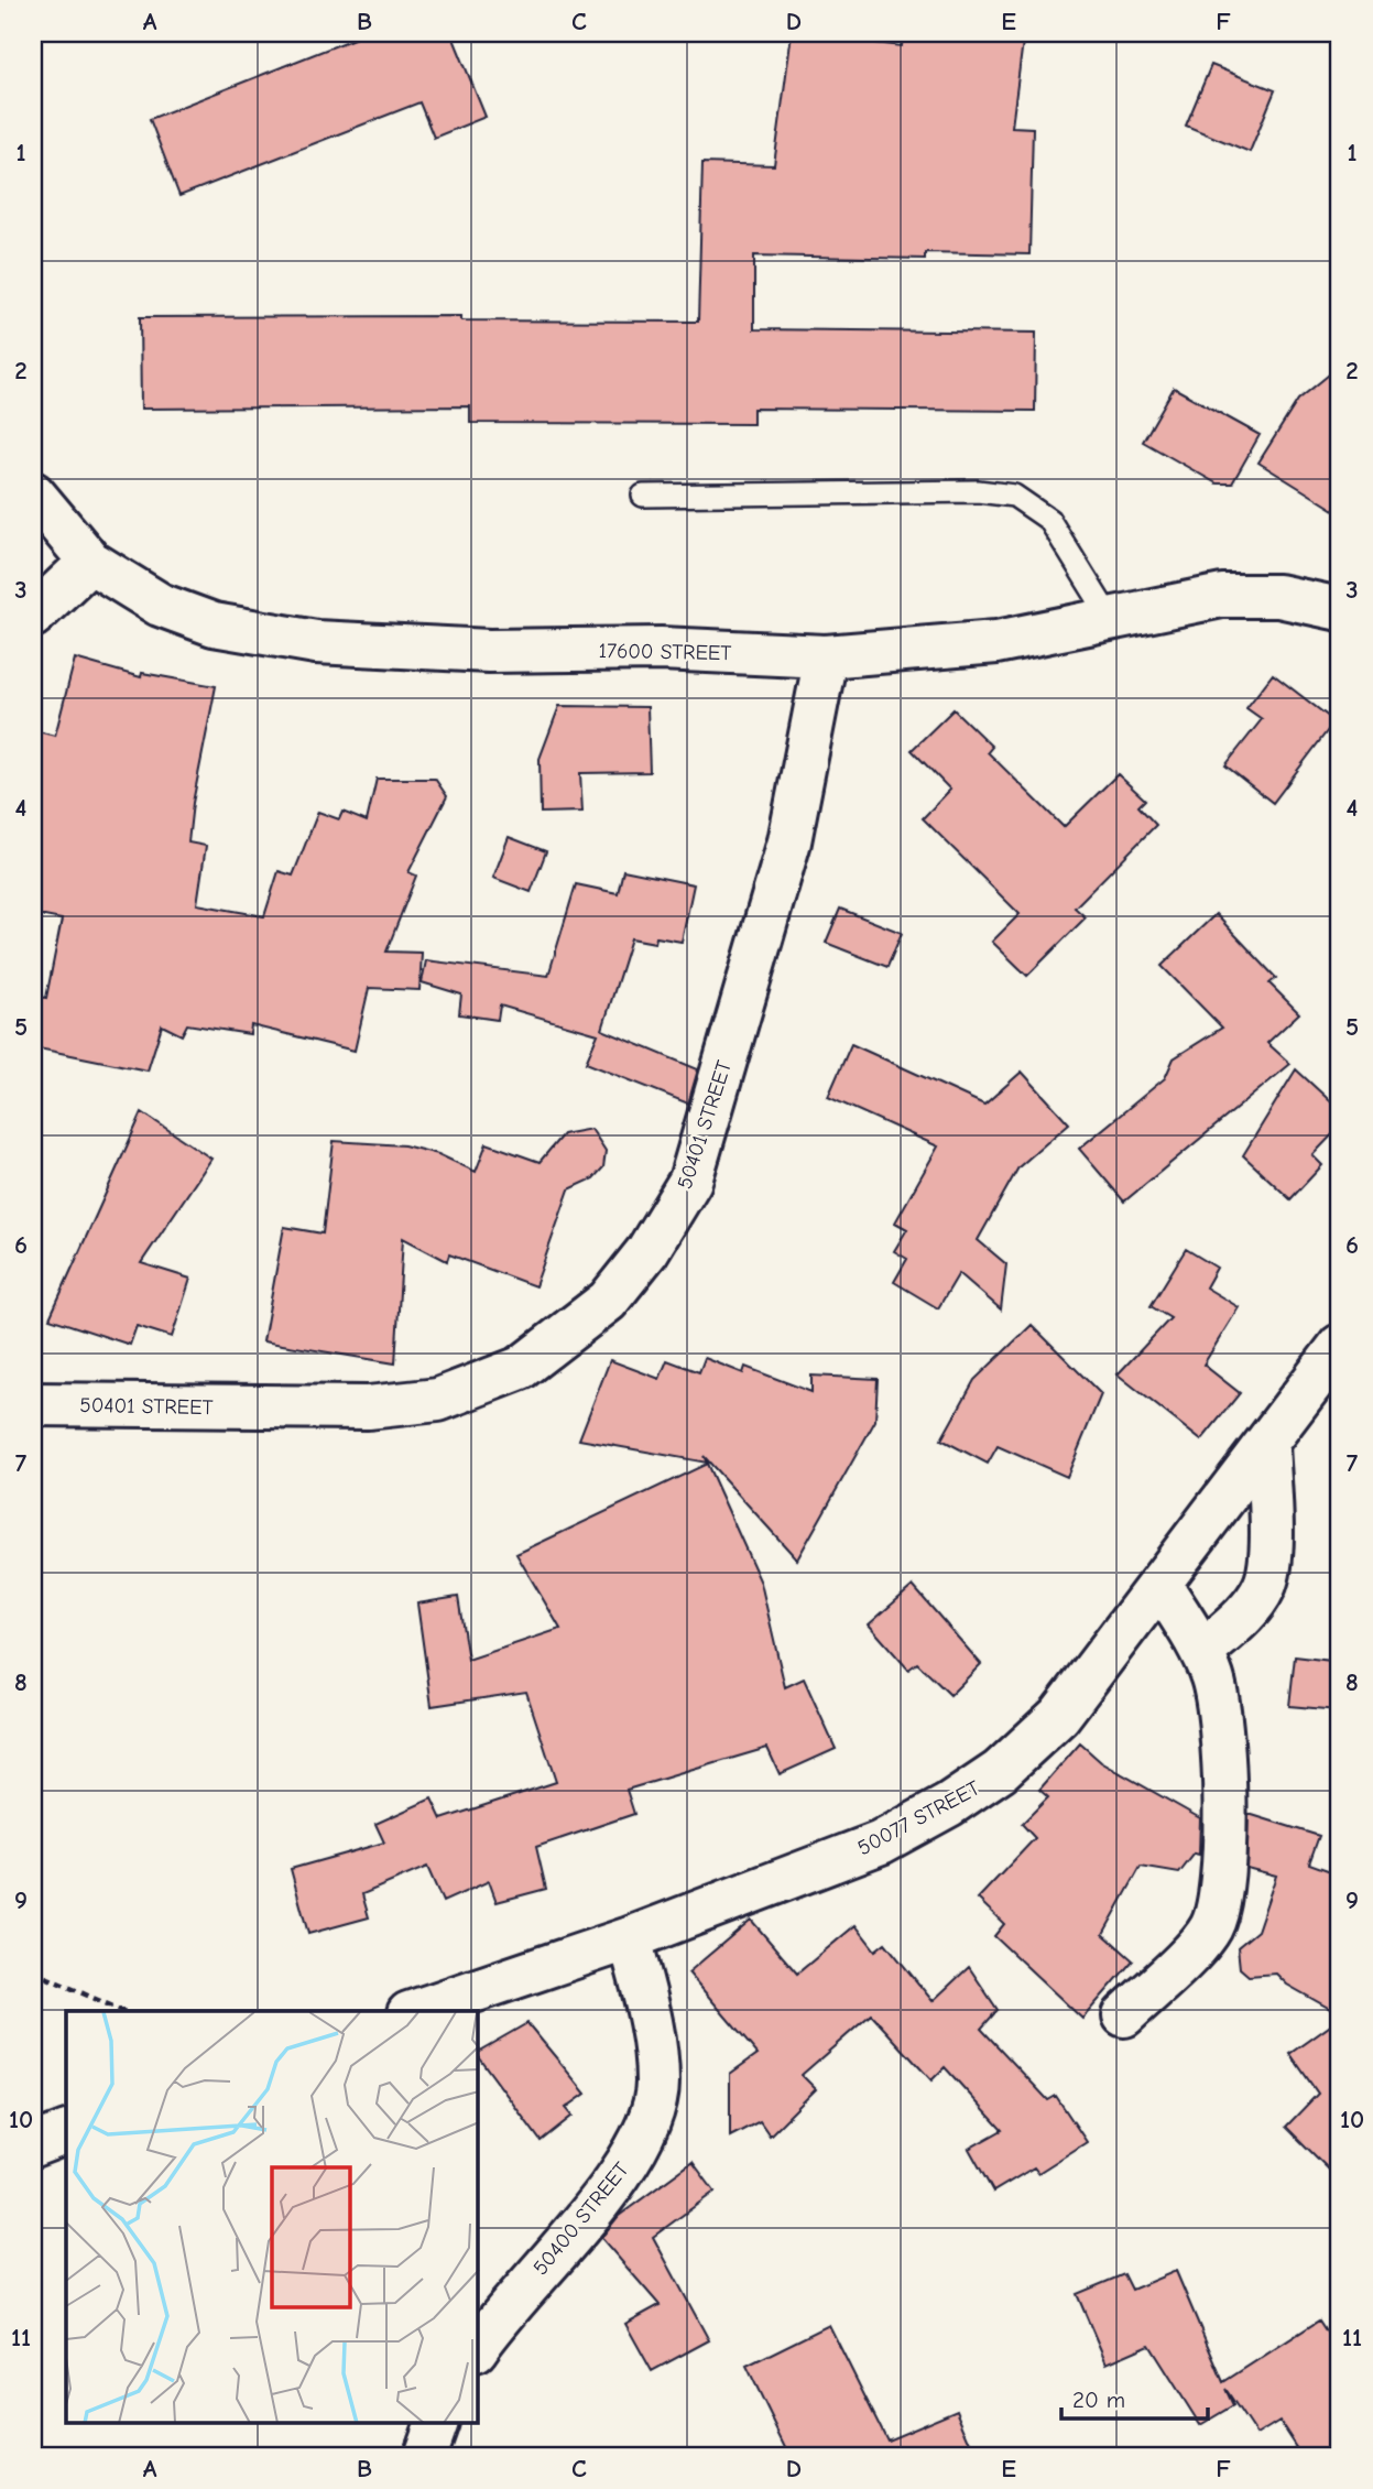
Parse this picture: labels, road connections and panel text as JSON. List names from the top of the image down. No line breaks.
{"streets":{"street":["17600 STREET","50401 STREET","50077 STREET","50400 STREET"]},"crossings":[["17600 STREET","50401 STREET"],["50077 STREET","50400 STREET"]],"scale_bar":"20 m","grid":{"columns":["A","B","C","D","E","F"],"rows":["1","2","3","4","5","6","7","8","9","10","11"]}}
